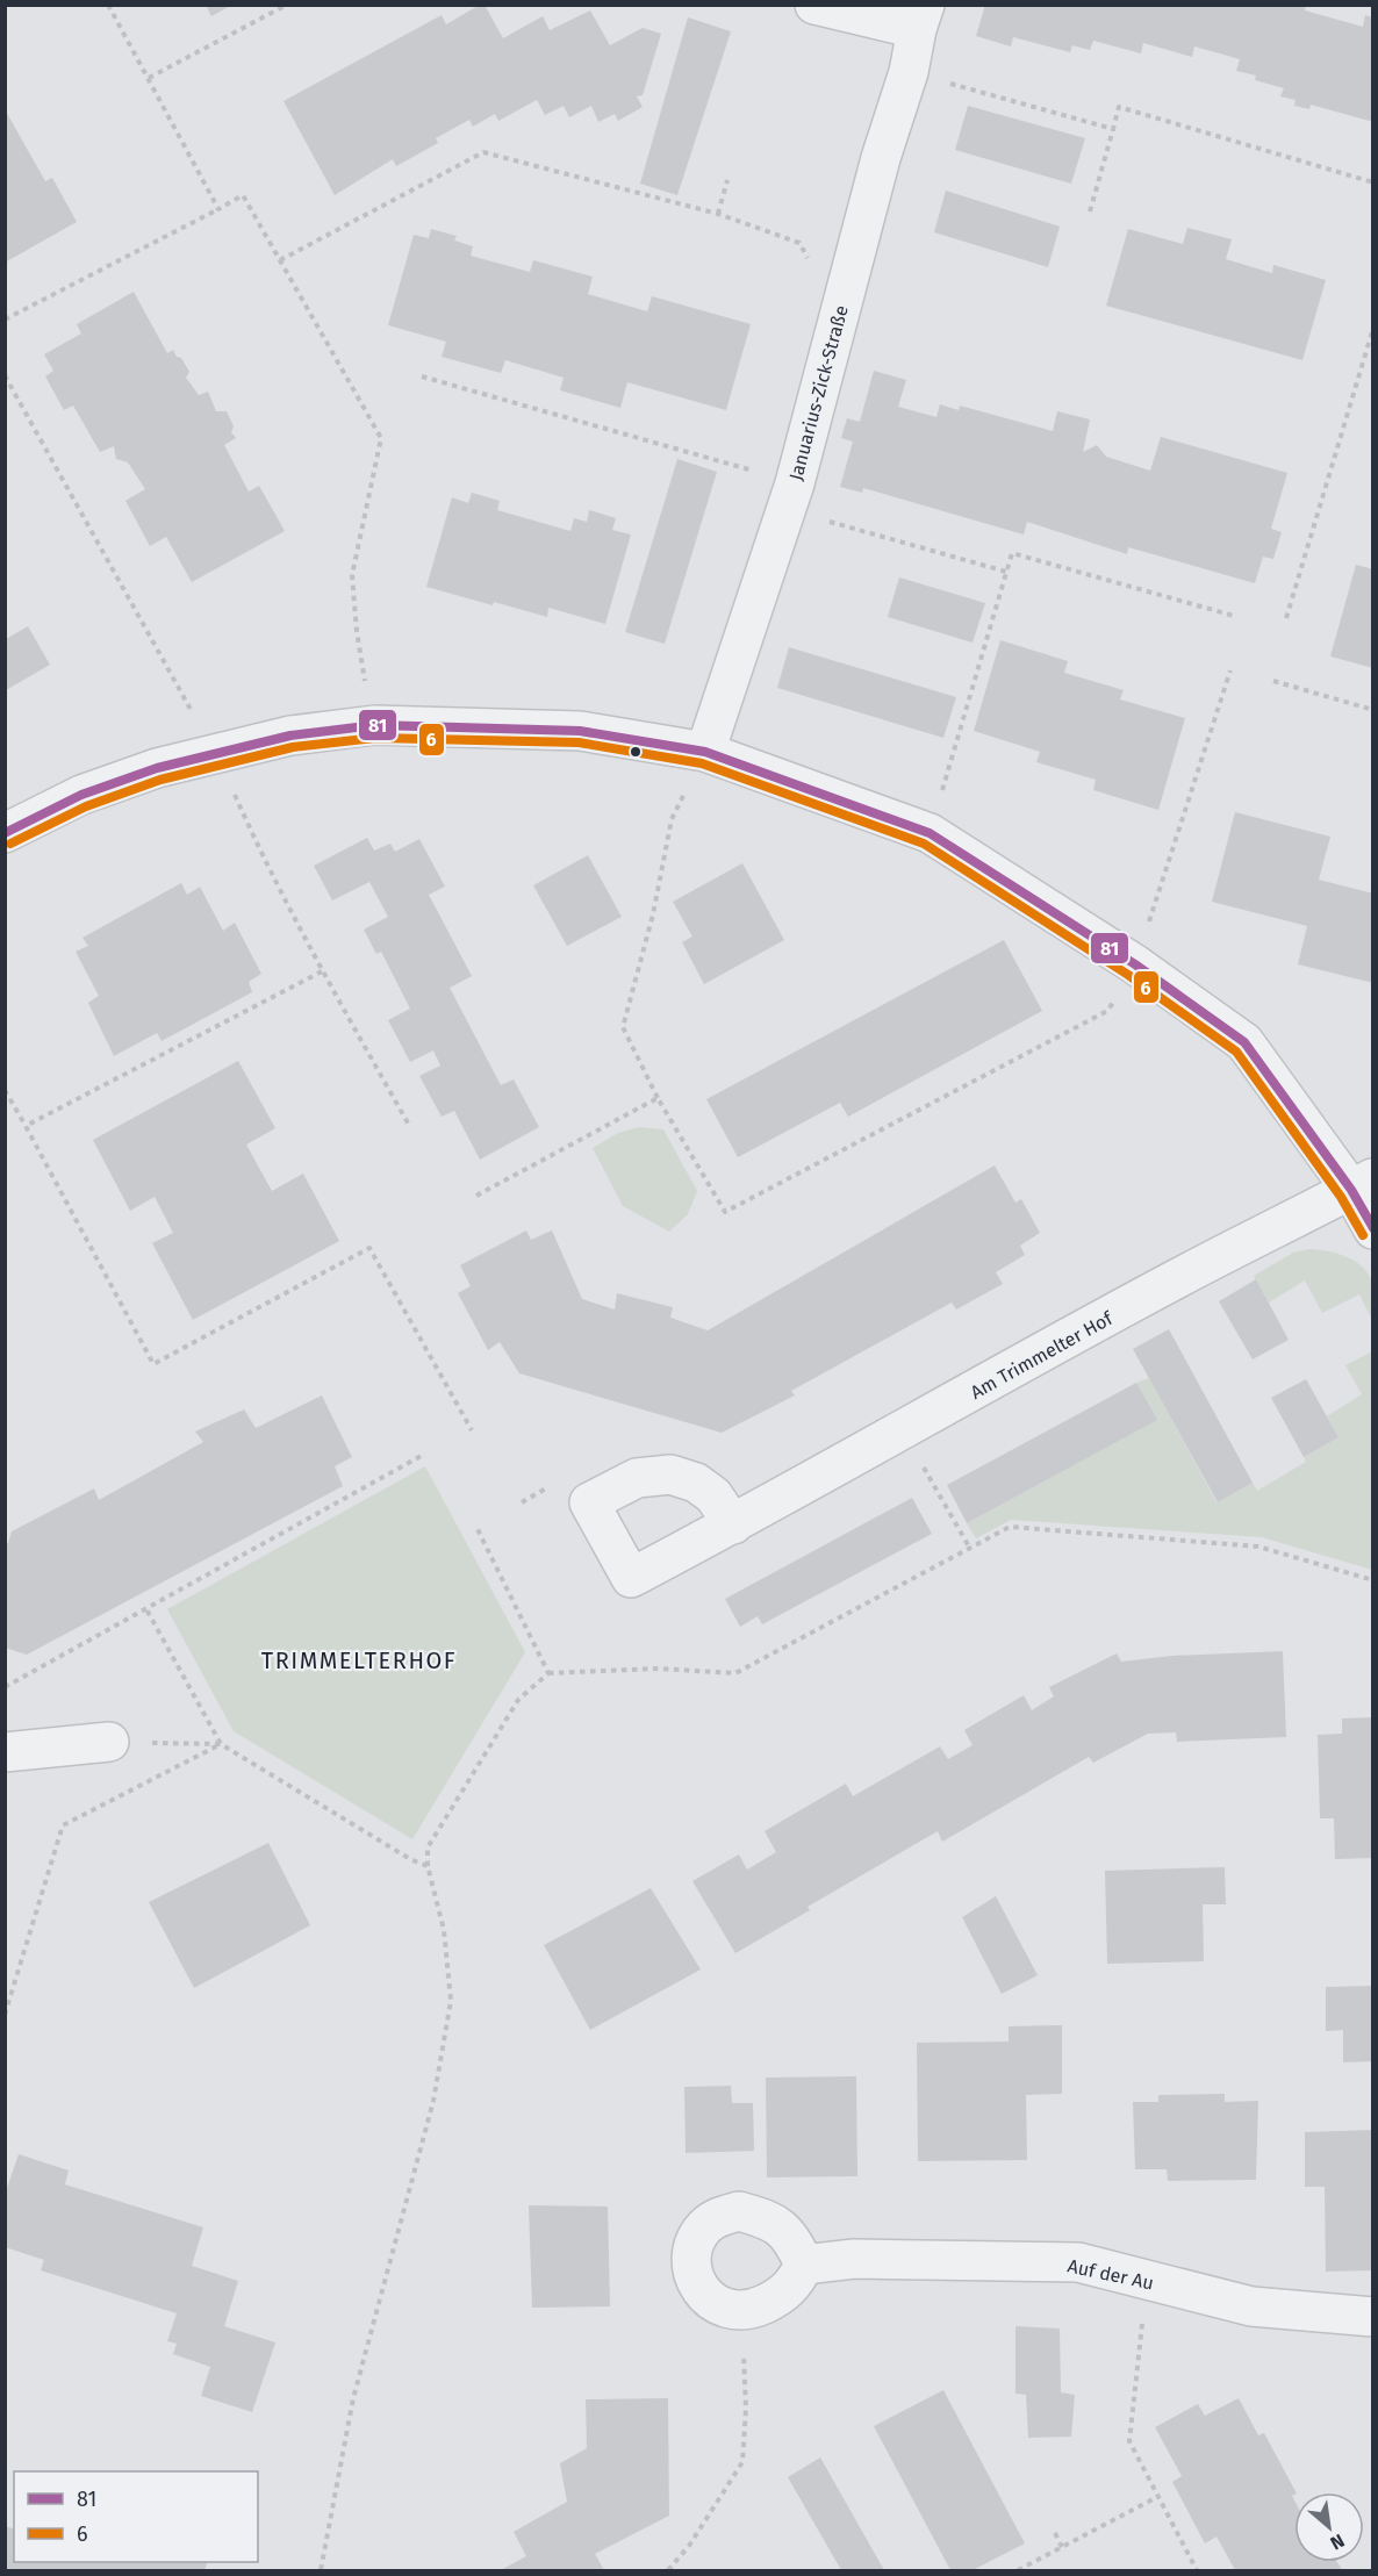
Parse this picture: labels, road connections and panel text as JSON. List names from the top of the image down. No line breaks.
{"streets":{"street":["Januarius-Zick-Straße","Am Trimmelter Hof","Auf der Au"]},"districts":["TRIMMELTERHOF"],"lines":["transit line 81","transit line 6"],"legend":["81","6"],"north":"bottom right"}
